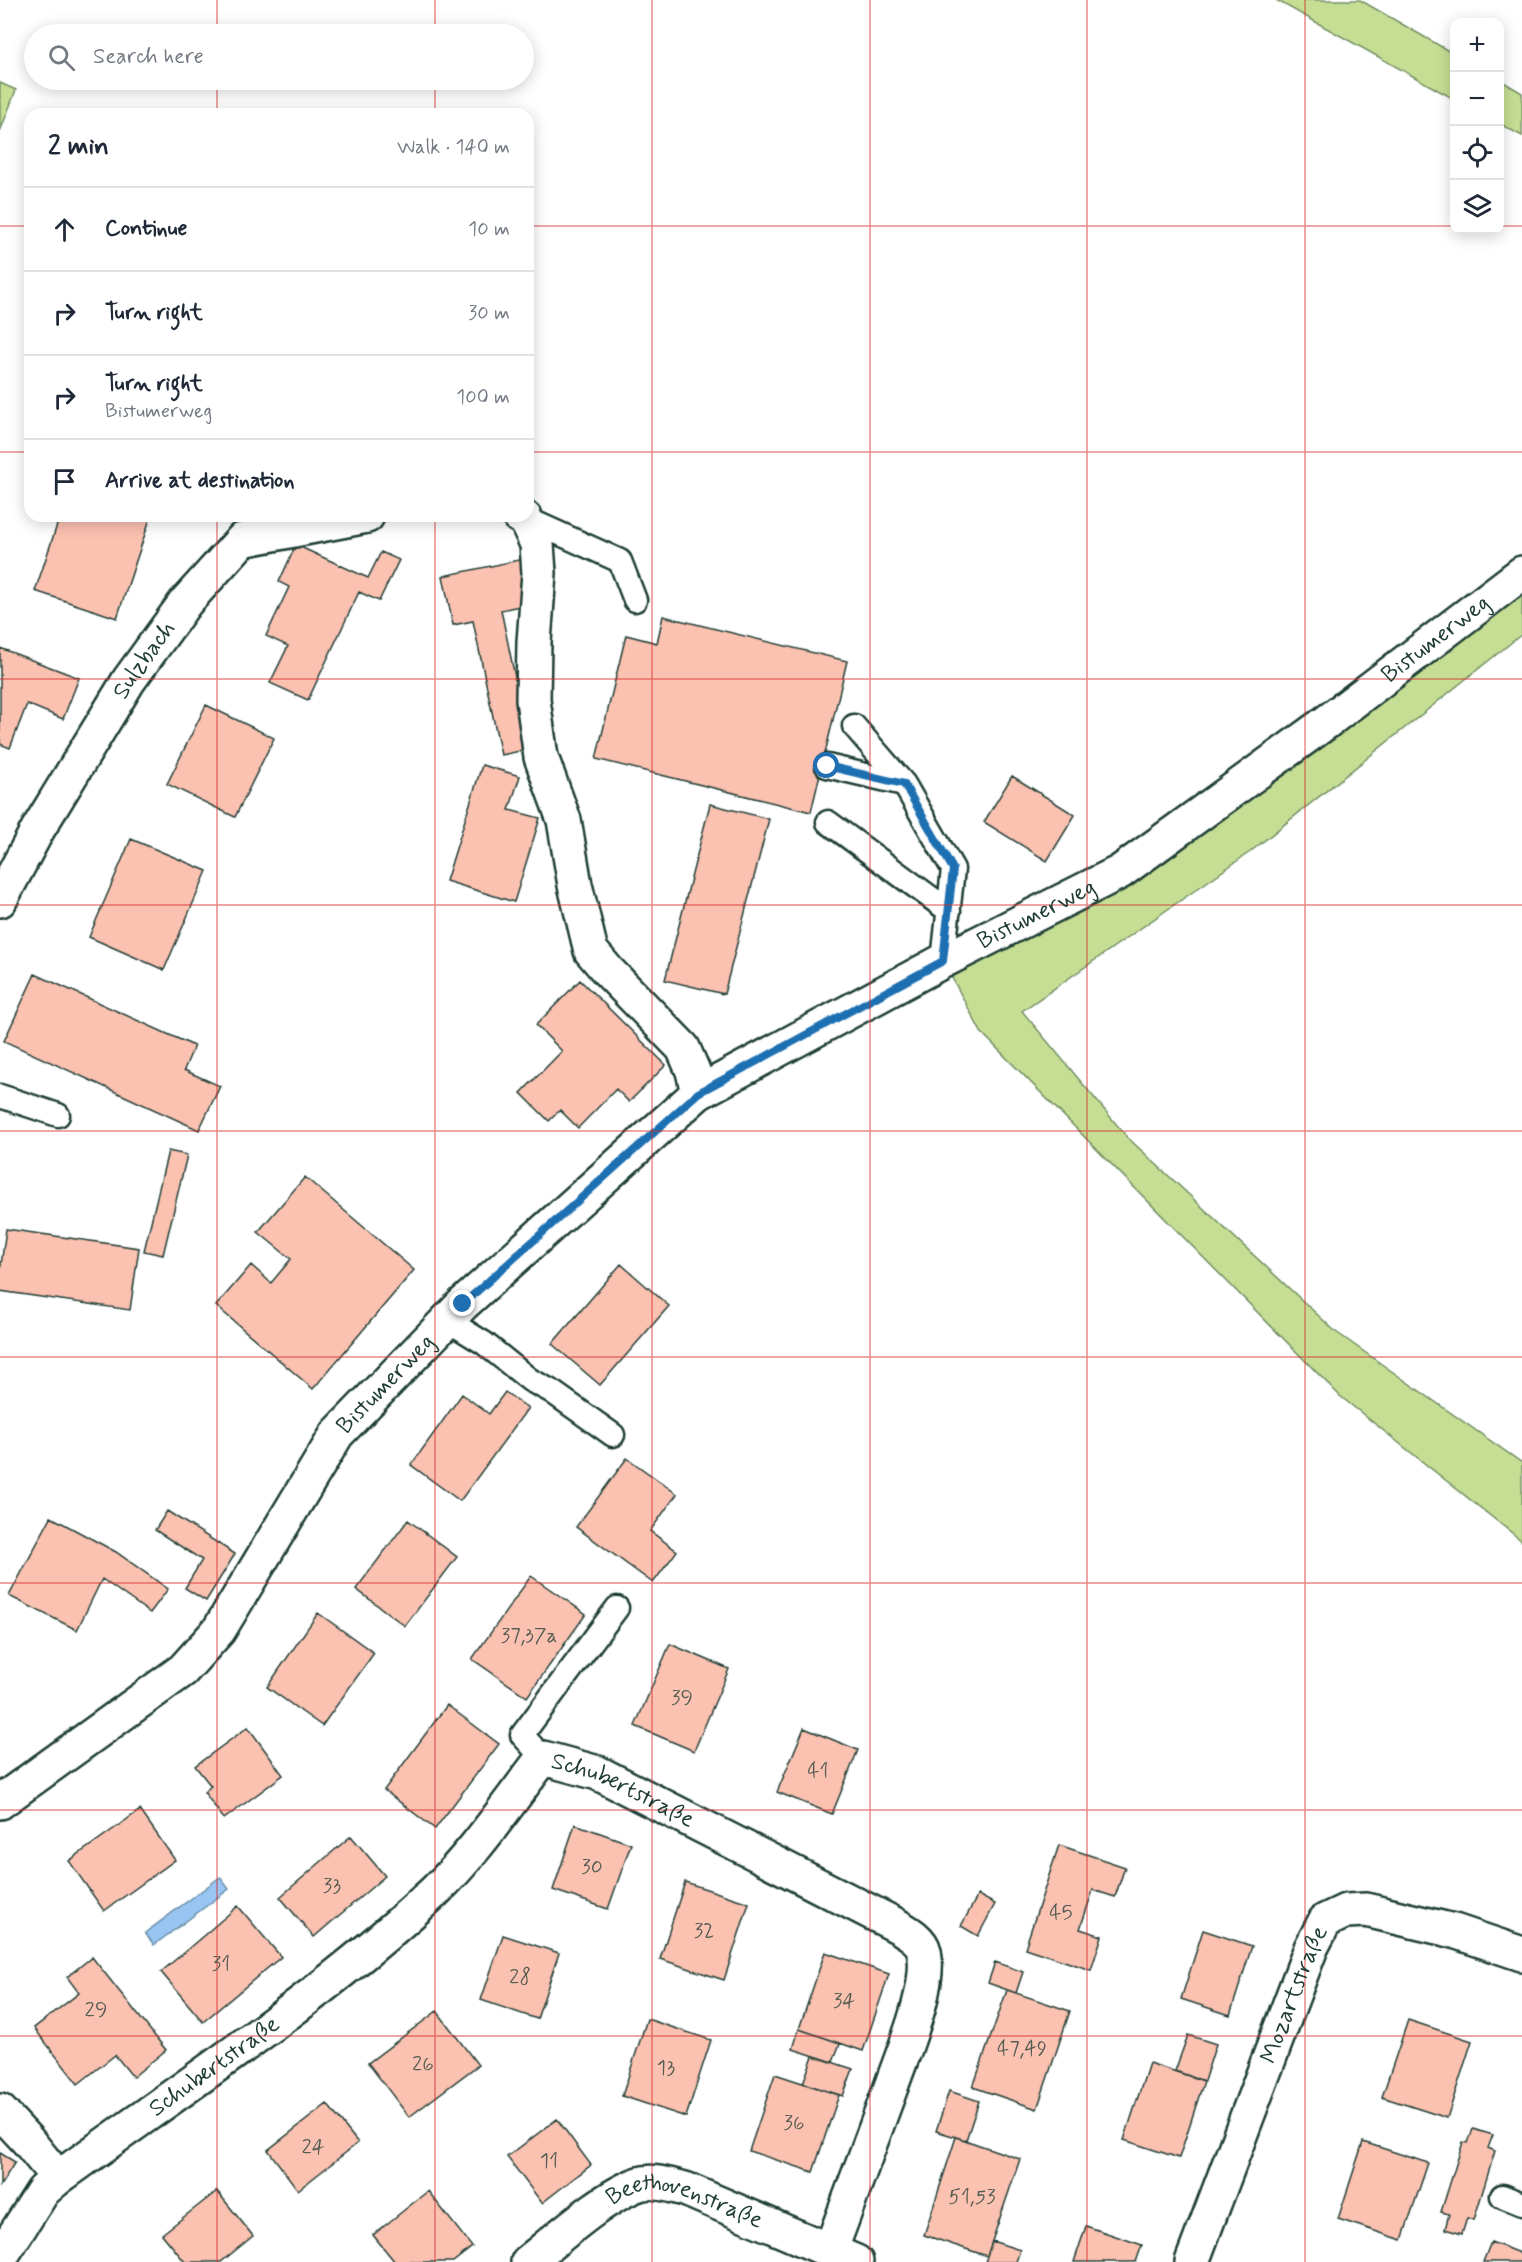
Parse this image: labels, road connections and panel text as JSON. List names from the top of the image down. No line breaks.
{"streets":{"street":["Bistumerweg","Sulzbach","Schubertstraße","Mozartstraße","Beethovenstraße"]},"crossings":[["Schubertstraße","Beethovenstraße"]],"house_numbers":["37,37a","39","41","30","33","45","32","31","28","34","29","47,49","26","13","36","24","11","51,53"],"page":{"map_buttons":["+","−"],"search":"Search here","heading":["2 min","Walk · 140 m"],"list":[["Continue","10 m"],["Turn right","30 m"],["Turn right","Bistumerweg","100 m"],"Arrive at destination"]}}
